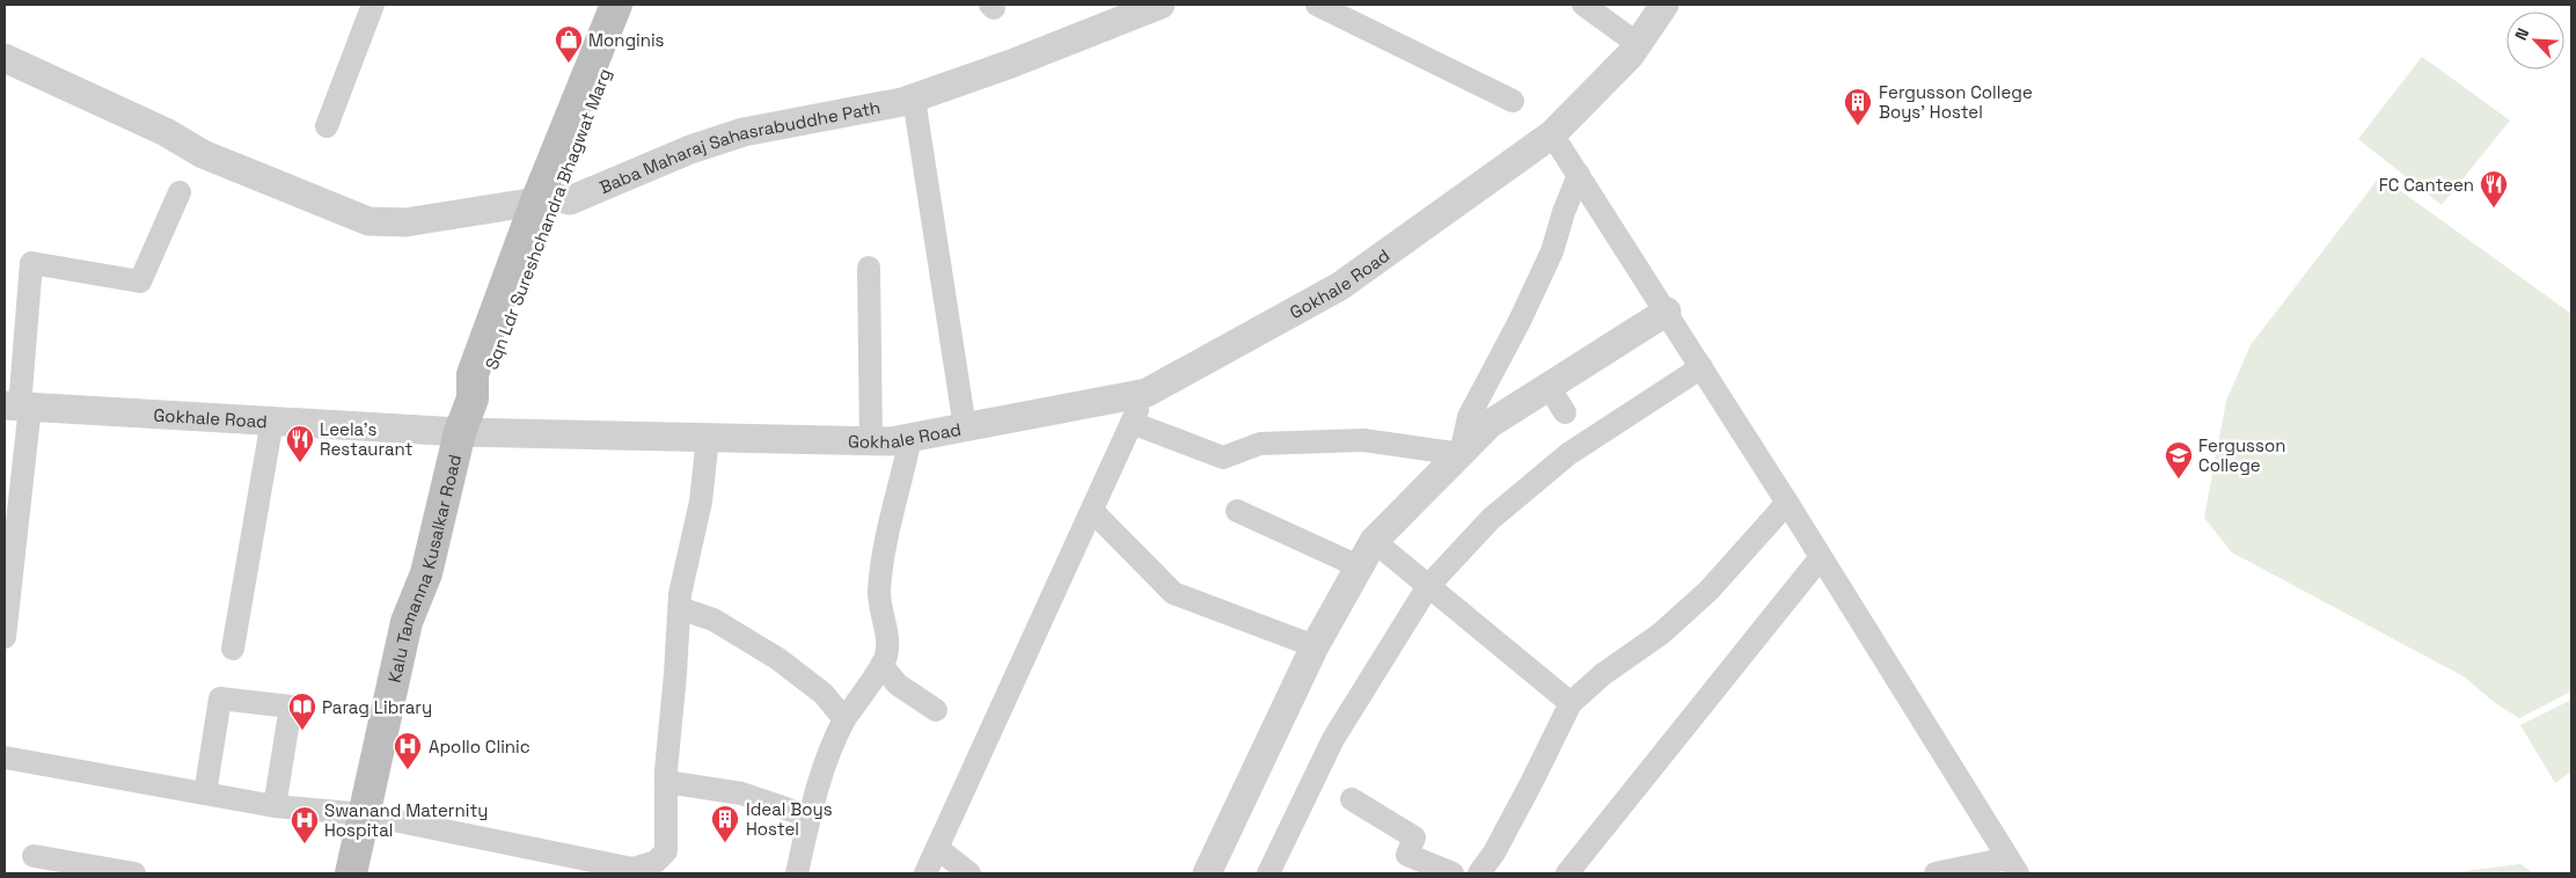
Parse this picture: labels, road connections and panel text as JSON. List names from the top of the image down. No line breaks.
{"streets":{"main road":["Sqn Ldr Sureshchandra Bhagwat Marg","Kalu Tamanna Kusalkar Road"],"street":["Baba Maharaj Sahasrabuddhe Path","Gokhale Road"]},"crossings":[["Baba Maharaj Sahasrabuddhe Path","Sqn Ldr Sureshchandra Bhagwat Marg"],["Sqn Ldr Sureshchandra Bhagwat Marg","Gokhale Road"],["Sqn Ldr Sureshchandra Bhagwat Marg","Kalu Tamanna Kusalkar Road"],["Gokhale Road","Kalu Tamanna Kusalkar Road"]],"places":{"shop":["Monginis"],"building":["Fergusson College Boys' Hostel","Ideal Boys Hostel"],"restaurant":["FC Canteen","Leela's Restaurant"],"school or university":["Fergusson College"],"library":["Parag Library"],"hospital":["Apollo Clinic","Swanand Maternity Hospital"]},"north":"top left"}
